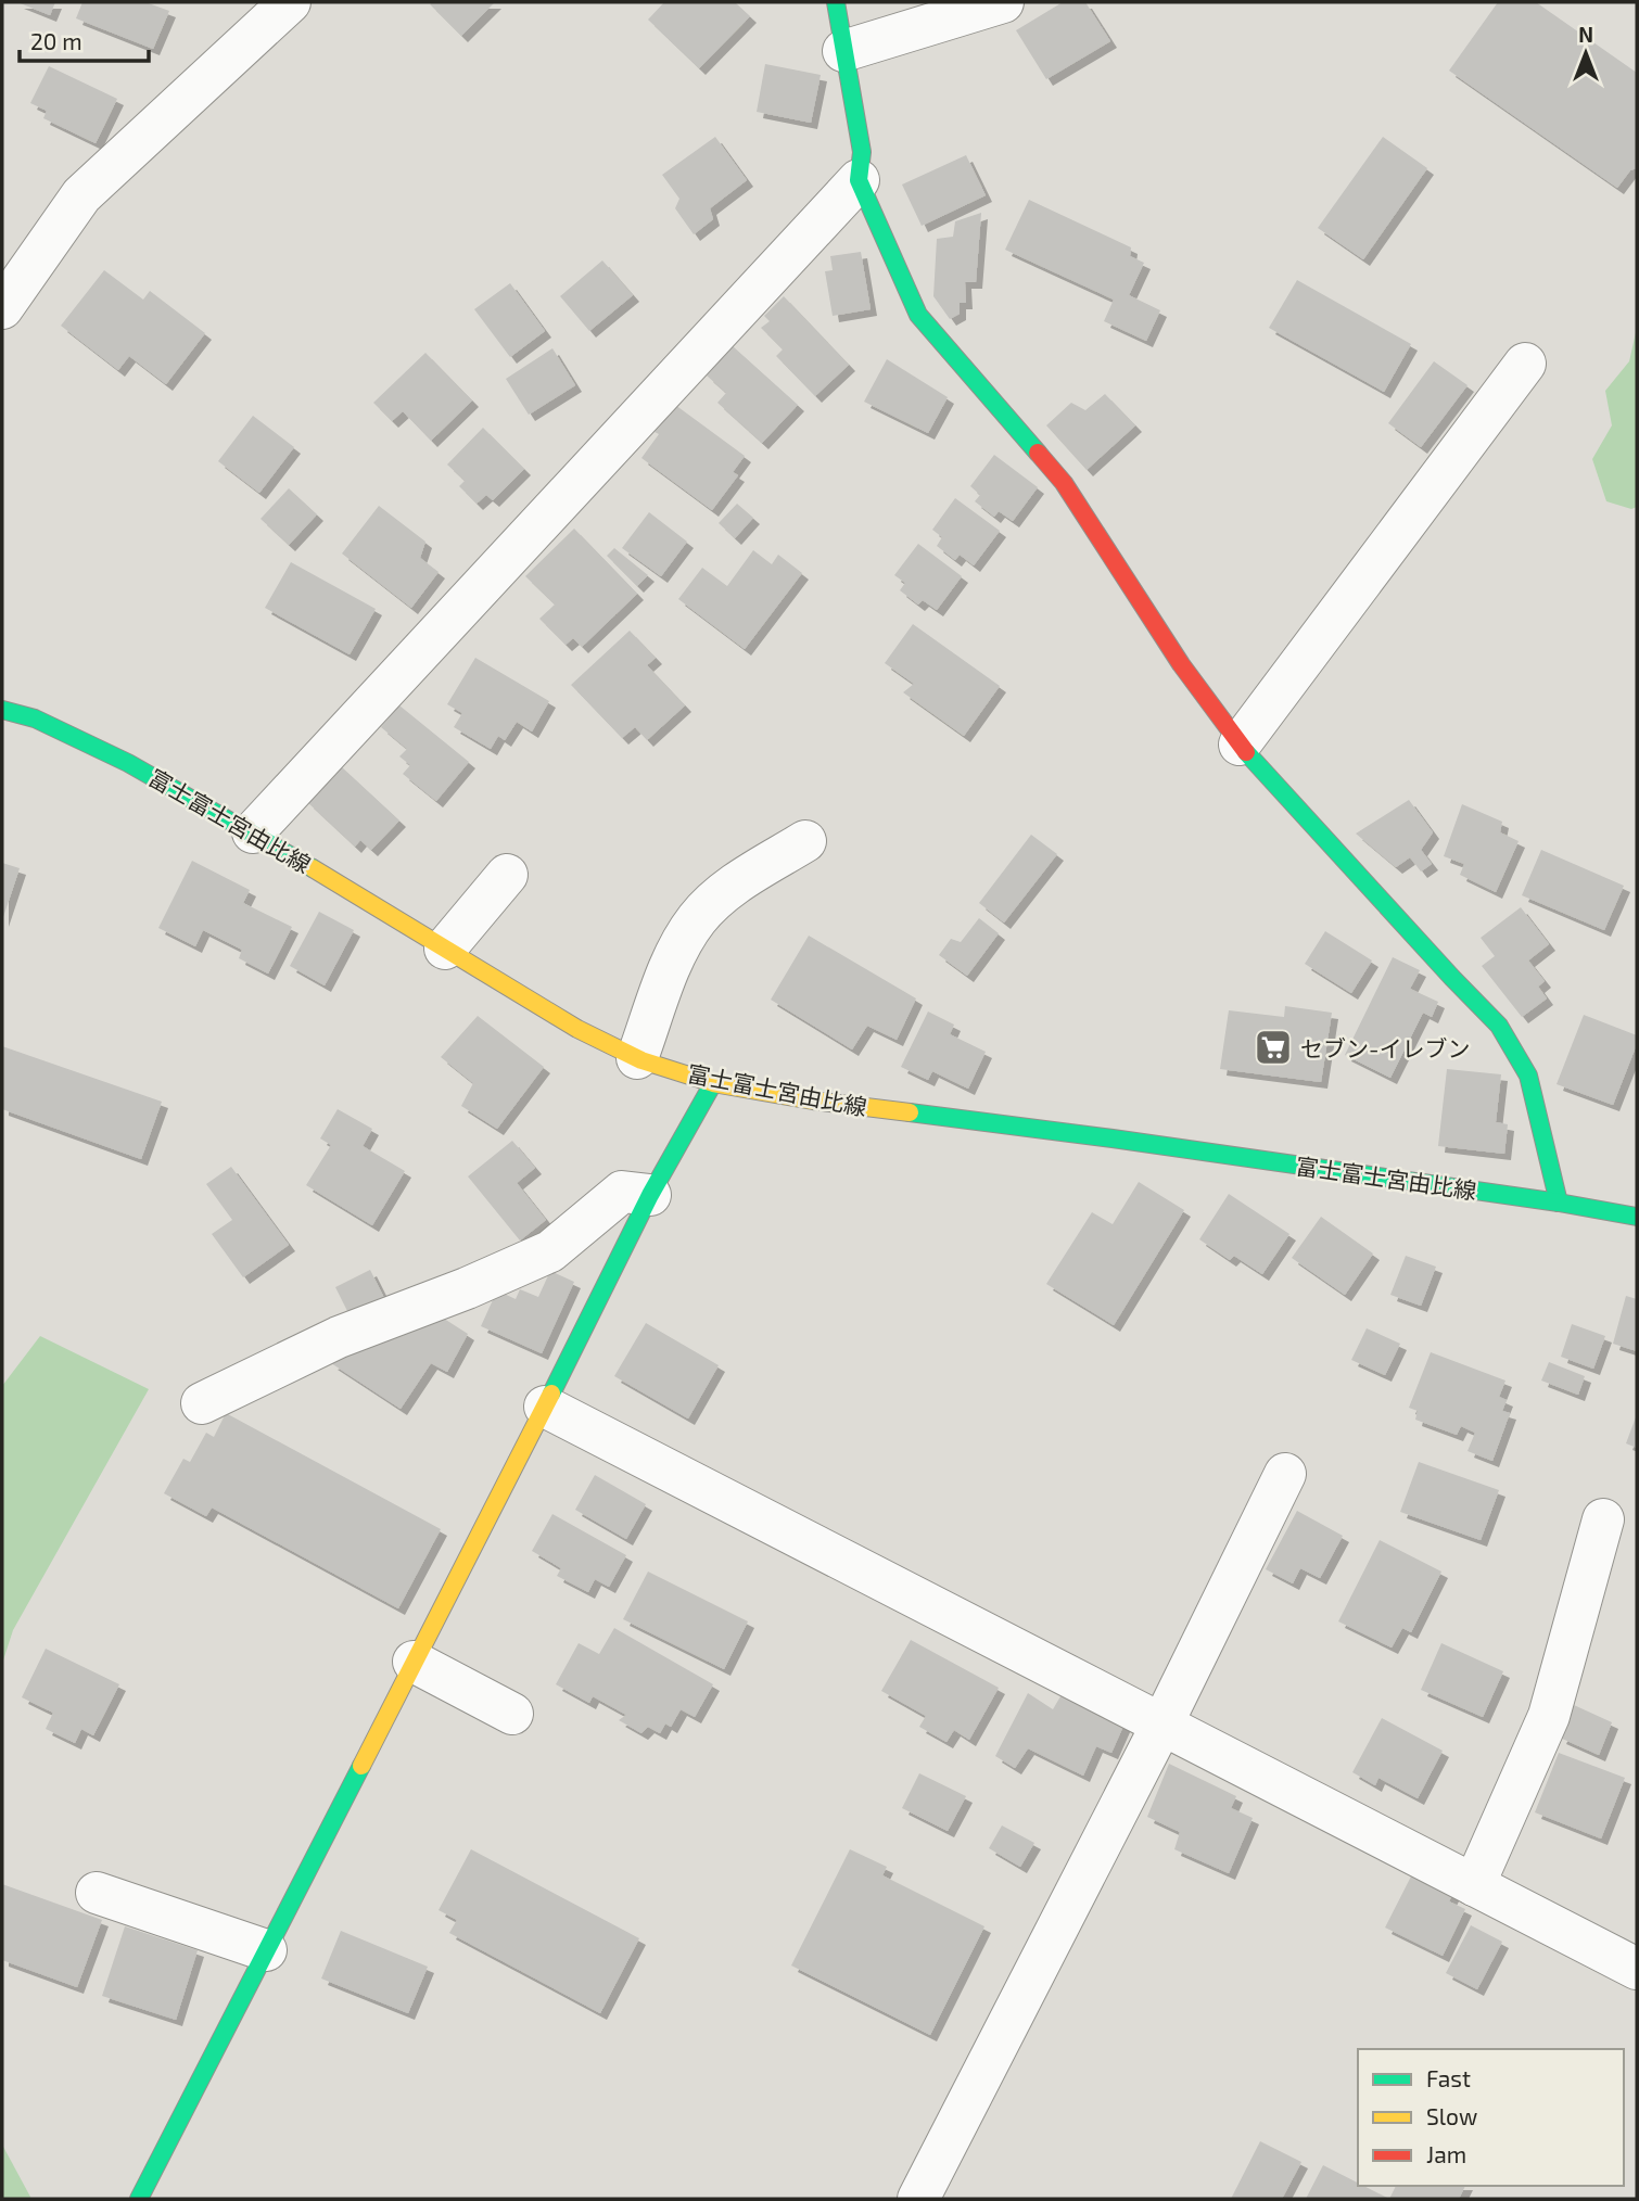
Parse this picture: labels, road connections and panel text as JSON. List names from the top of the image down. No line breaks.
{"streets":{"street":["富士富士宮由比線"]},"places":{"supermarket":["セブン-イレブン"]},"legend":["Fast","Slow","Jam"],"scale_bar":"20 m","north":"top"}
